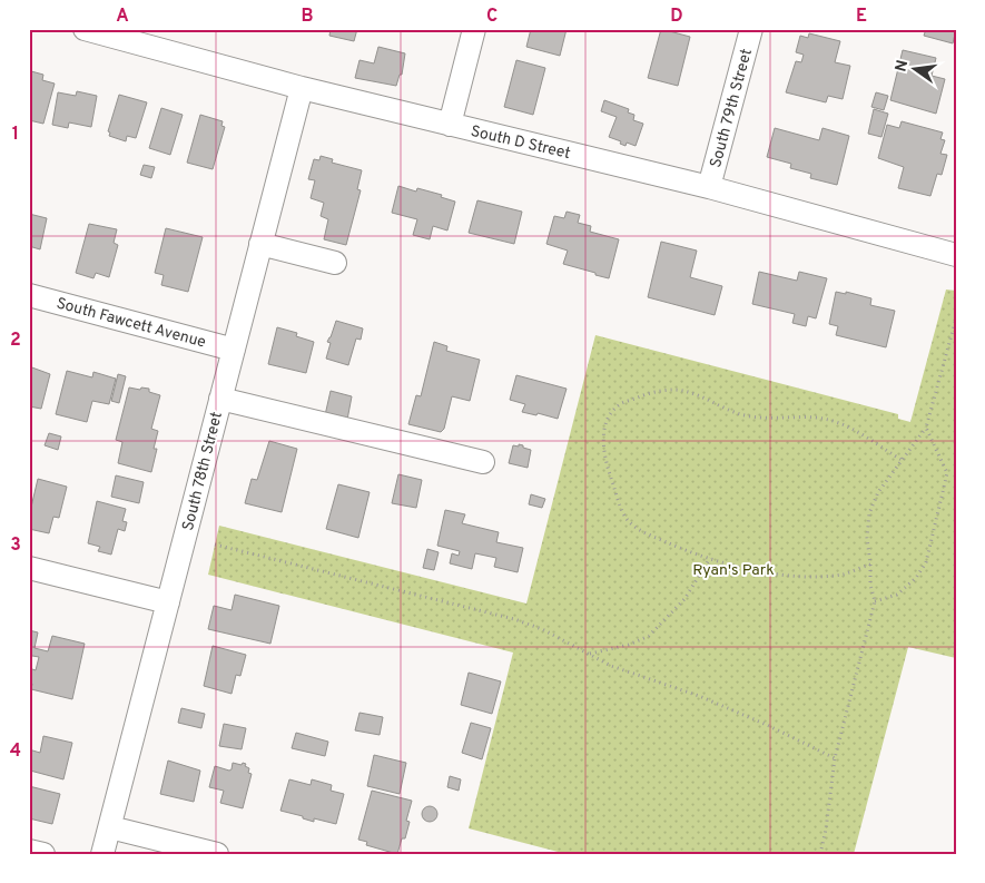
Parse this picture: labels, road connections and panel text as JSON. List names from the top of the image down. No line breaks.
{"streets":{"street":["South 79th Street","South D Street","South Fawcett Avenue","South 78th Street"]},"crossings":[["South 79th Street","South D Street"],["South D Street","South 78th Street"],["South Fawcett Avenue","South 78th Street"]],"parks":["Ryan's Park"],"north":"left","grid":{"columns":["A","B","C","D","E"],"rows":["1","2","3","4"]}}
